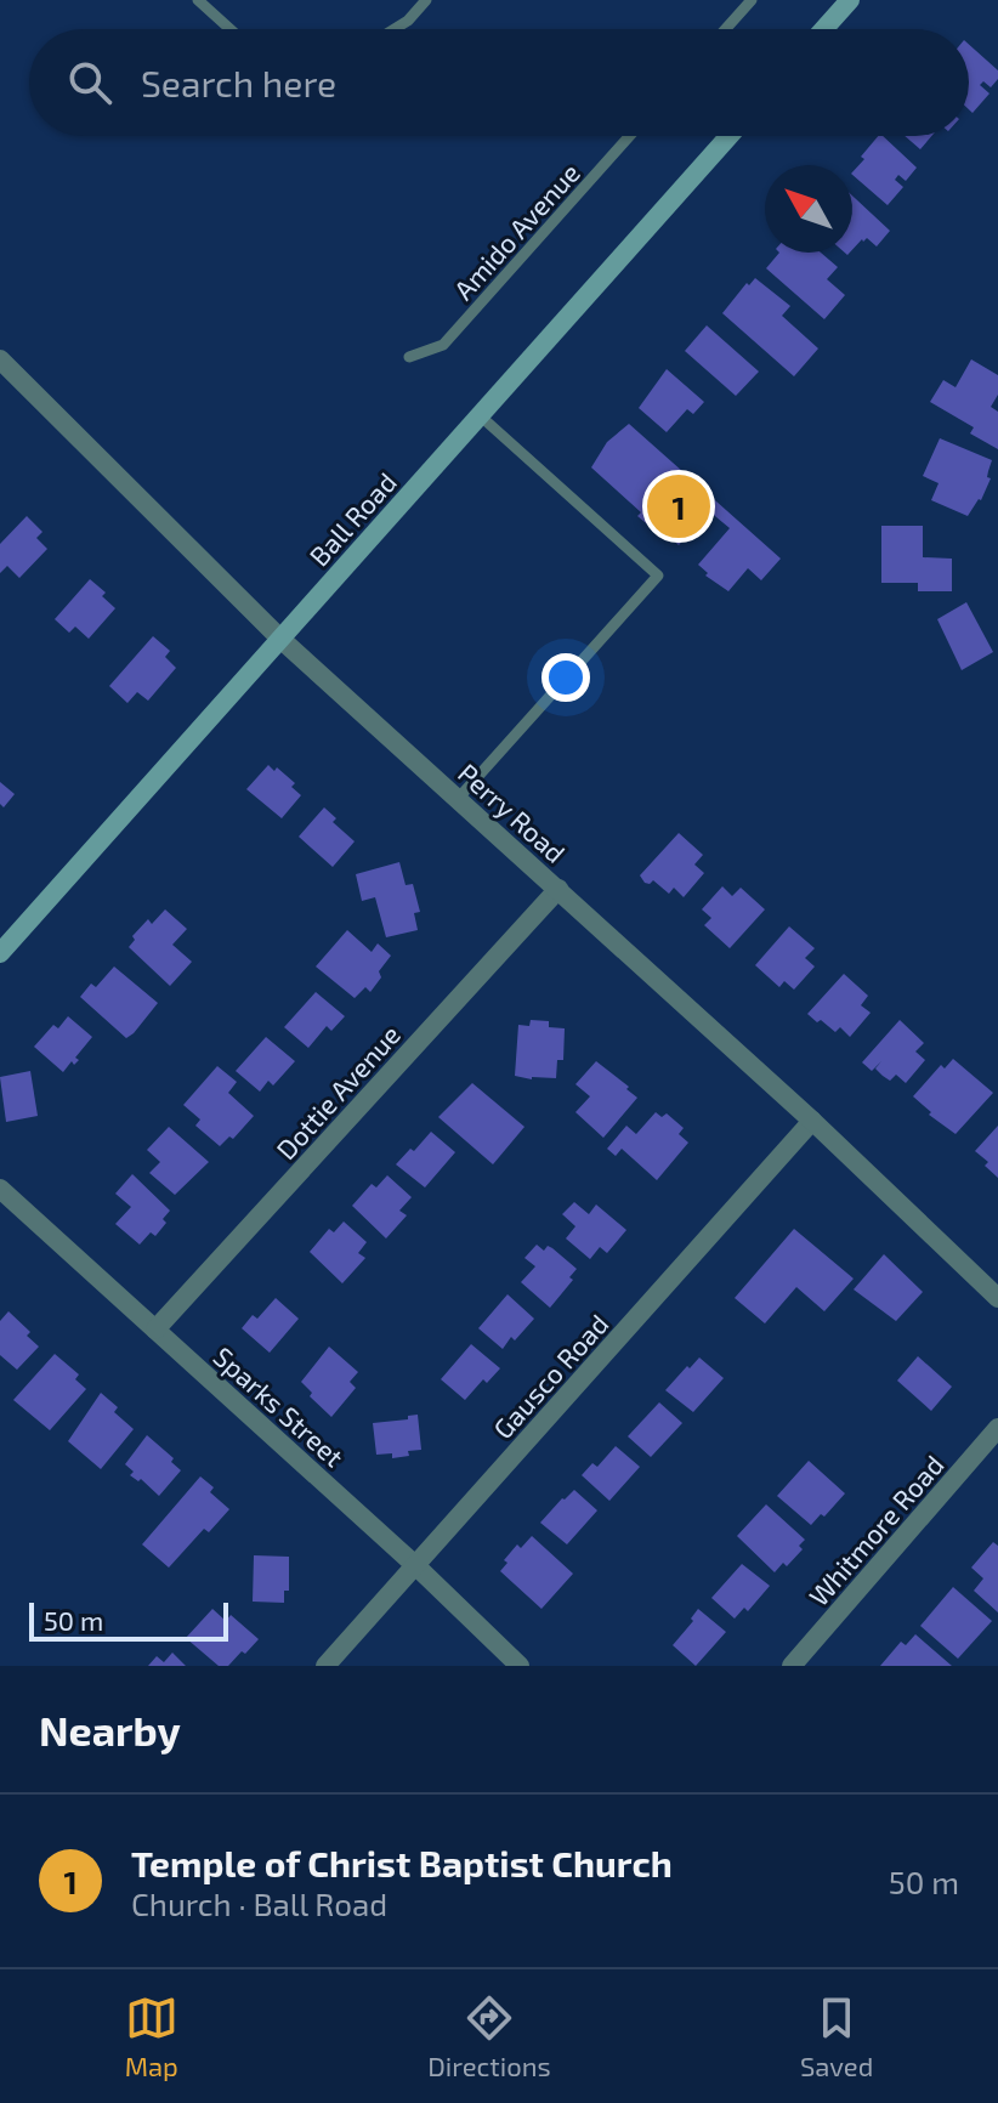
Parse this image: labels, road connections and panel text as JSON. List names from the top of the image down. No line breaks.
{"streets":{"main road":["Ball Road"],"street":["Perry Road","Dottie Avenue","Gausco Road","Sparks Street","Whitmore Road"],"lane":["Amido Avenue"]},"crossings":[["Ball Road","Perry Road"],["Perry Road","Dottie Avenue"],["Perry Road","Gausco Road"],["Dottie Avenue","Sparks Street"],["Gausco Road","Sparks Street"]],"scale_bar":"50 m","north":"top left","page":{"search":"Search here","pins":"1","scale":"50 m","heading":"Nearby","list":[{"mark":"1","name":"Temple of Christ Baptist Church","note":"Church · Ball Road","value":"50 m"}],"nav":["Map","Directions","Saved"]}}
